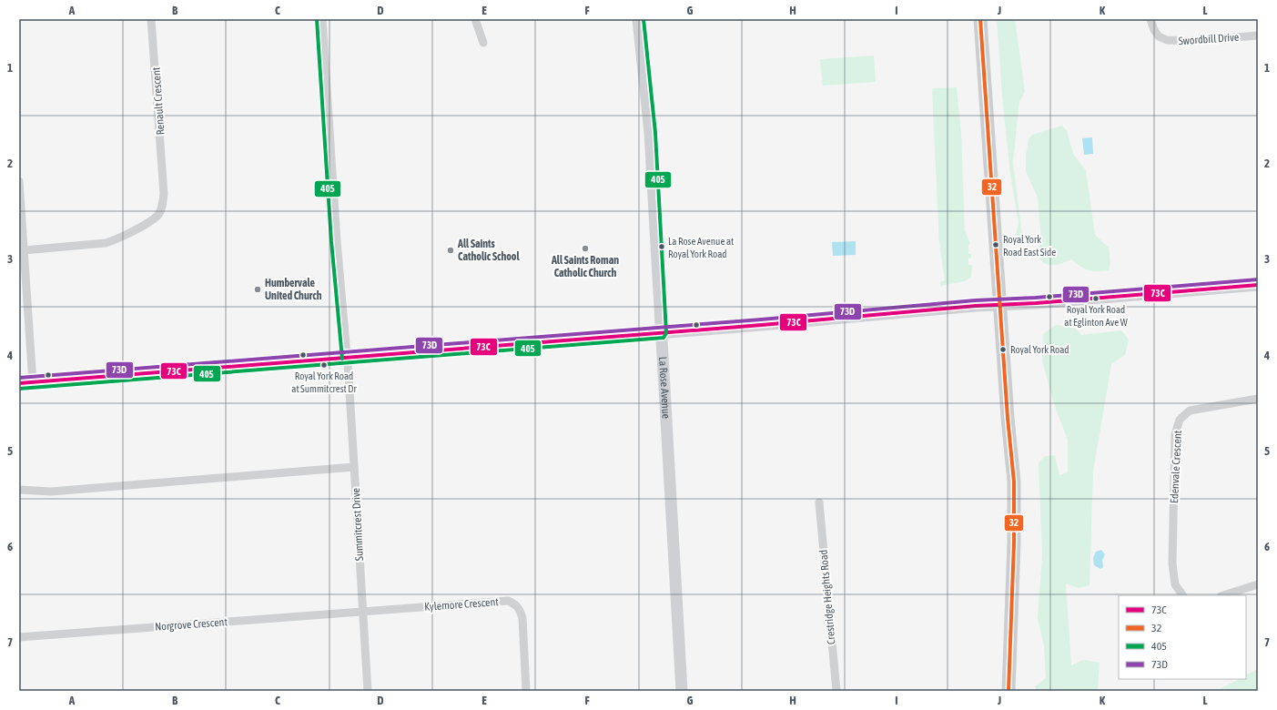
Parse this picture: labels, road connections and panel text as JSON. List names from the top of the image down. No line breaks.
{"streets":{"main road":["La Rose Avenue"],"street":["Swordbill Drive","Renault Crescent","Edenvale Crescent","Summitcrest Drive","Crestridge Heights Road","Kylemore Crescent","Norgrove Crescent"]},"crossings":[["Summitcrest Drive","Kylemore Crescent"],["Summitcrest Drive","Norgrove Crescent"],["Kylemore Crescent","Norgrove Crescent"]],"places":["Royal York Road East Side","La Rose Avenue at Royal York Road","All Saints Roman Catholic Church","All Saints Catholic School","Humbervale United Church","Royal York Road at Eglinton Ave W","Royal York Road","Royal York Road at Summitcrest Dr"],"lines":["transit line 32","transit line 405","transit line 73D","transit line 73C"],"legend":["73C","32","405","73D"],"grid":{"columns":["A","B","C","D","E","F","G","H","I","J","K","L"],"rows":["1","2","3","4","5","6","7"]}}
